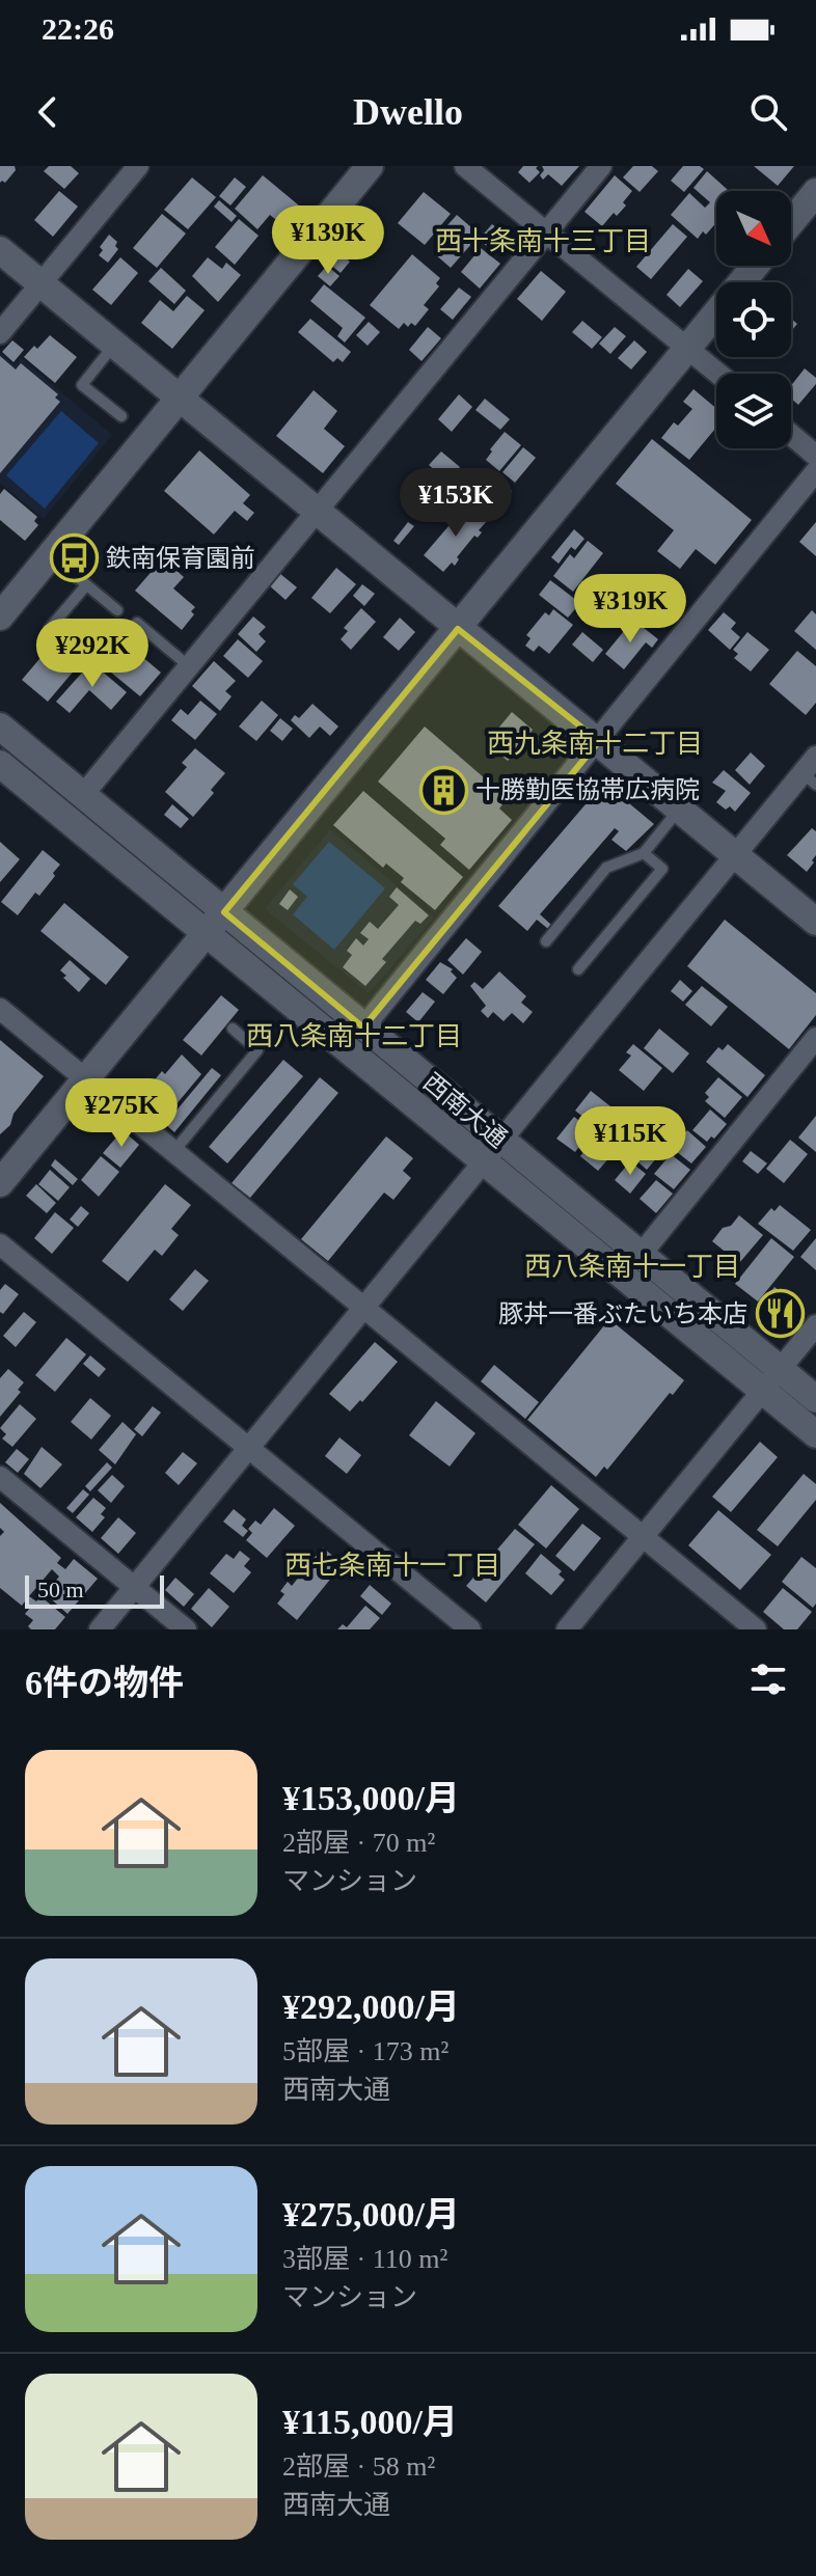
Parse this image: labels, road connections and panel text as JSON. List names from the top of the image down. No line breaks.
{"streets":{"street":["西南大通"]},"districts":["西十条南十三丁目","西九条南十二丁目","西八条南十二丁目","西八条南十一丁目","西七条南十一丁目"],"places":{"bus stop":["鉄南保育園前"],"building":["十勝勤医協帯広病院"],"restaurant":["豚丼一番ぶたいち本店"]},"scale_bar":"50 m","north":"bottom right","page":{"status":"22:26","header":"Dwello","price":["¥139K","¥153K","¥319K","¥292K","¥275K","¥115K"],"scale":"50 m","heading":"6件の物件","list":[{"name":"¥153,000/月","note":"2部屋 · 70 m² · マンション"},{"name":"¥292,000/月","note":"5部屋 · 173 m² · 西南大通"},{"name":"¥275,000/月","note":"3部屋 · 110 m² · マンション"},{"name":"¥115,000/月","note":"2部屋 · 58 m² · 西南大通"}]}}
